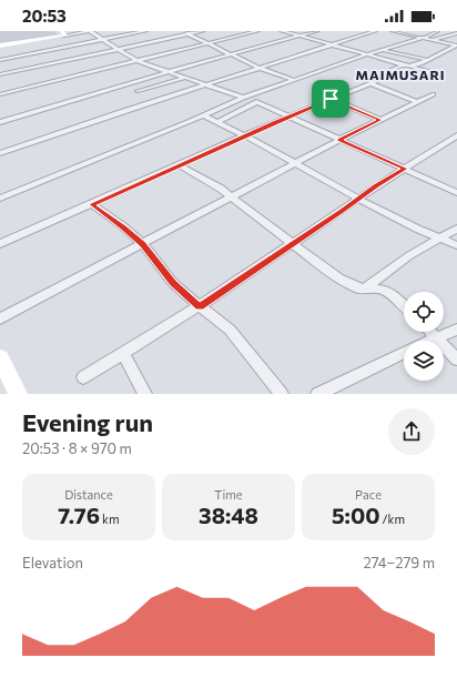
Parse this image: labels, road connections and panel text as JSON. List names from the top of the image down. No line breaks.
{"districts":["MAIMUSARI"],"page":{"status":"20:53","heading":["Evening run","20:53 · 8 × 970 m"],"stats":[["Distance","7.76 km"],["Time","38:48"],["Pace","5:00 /km"]],"chart":["Elevation","274–279 m"]}}
